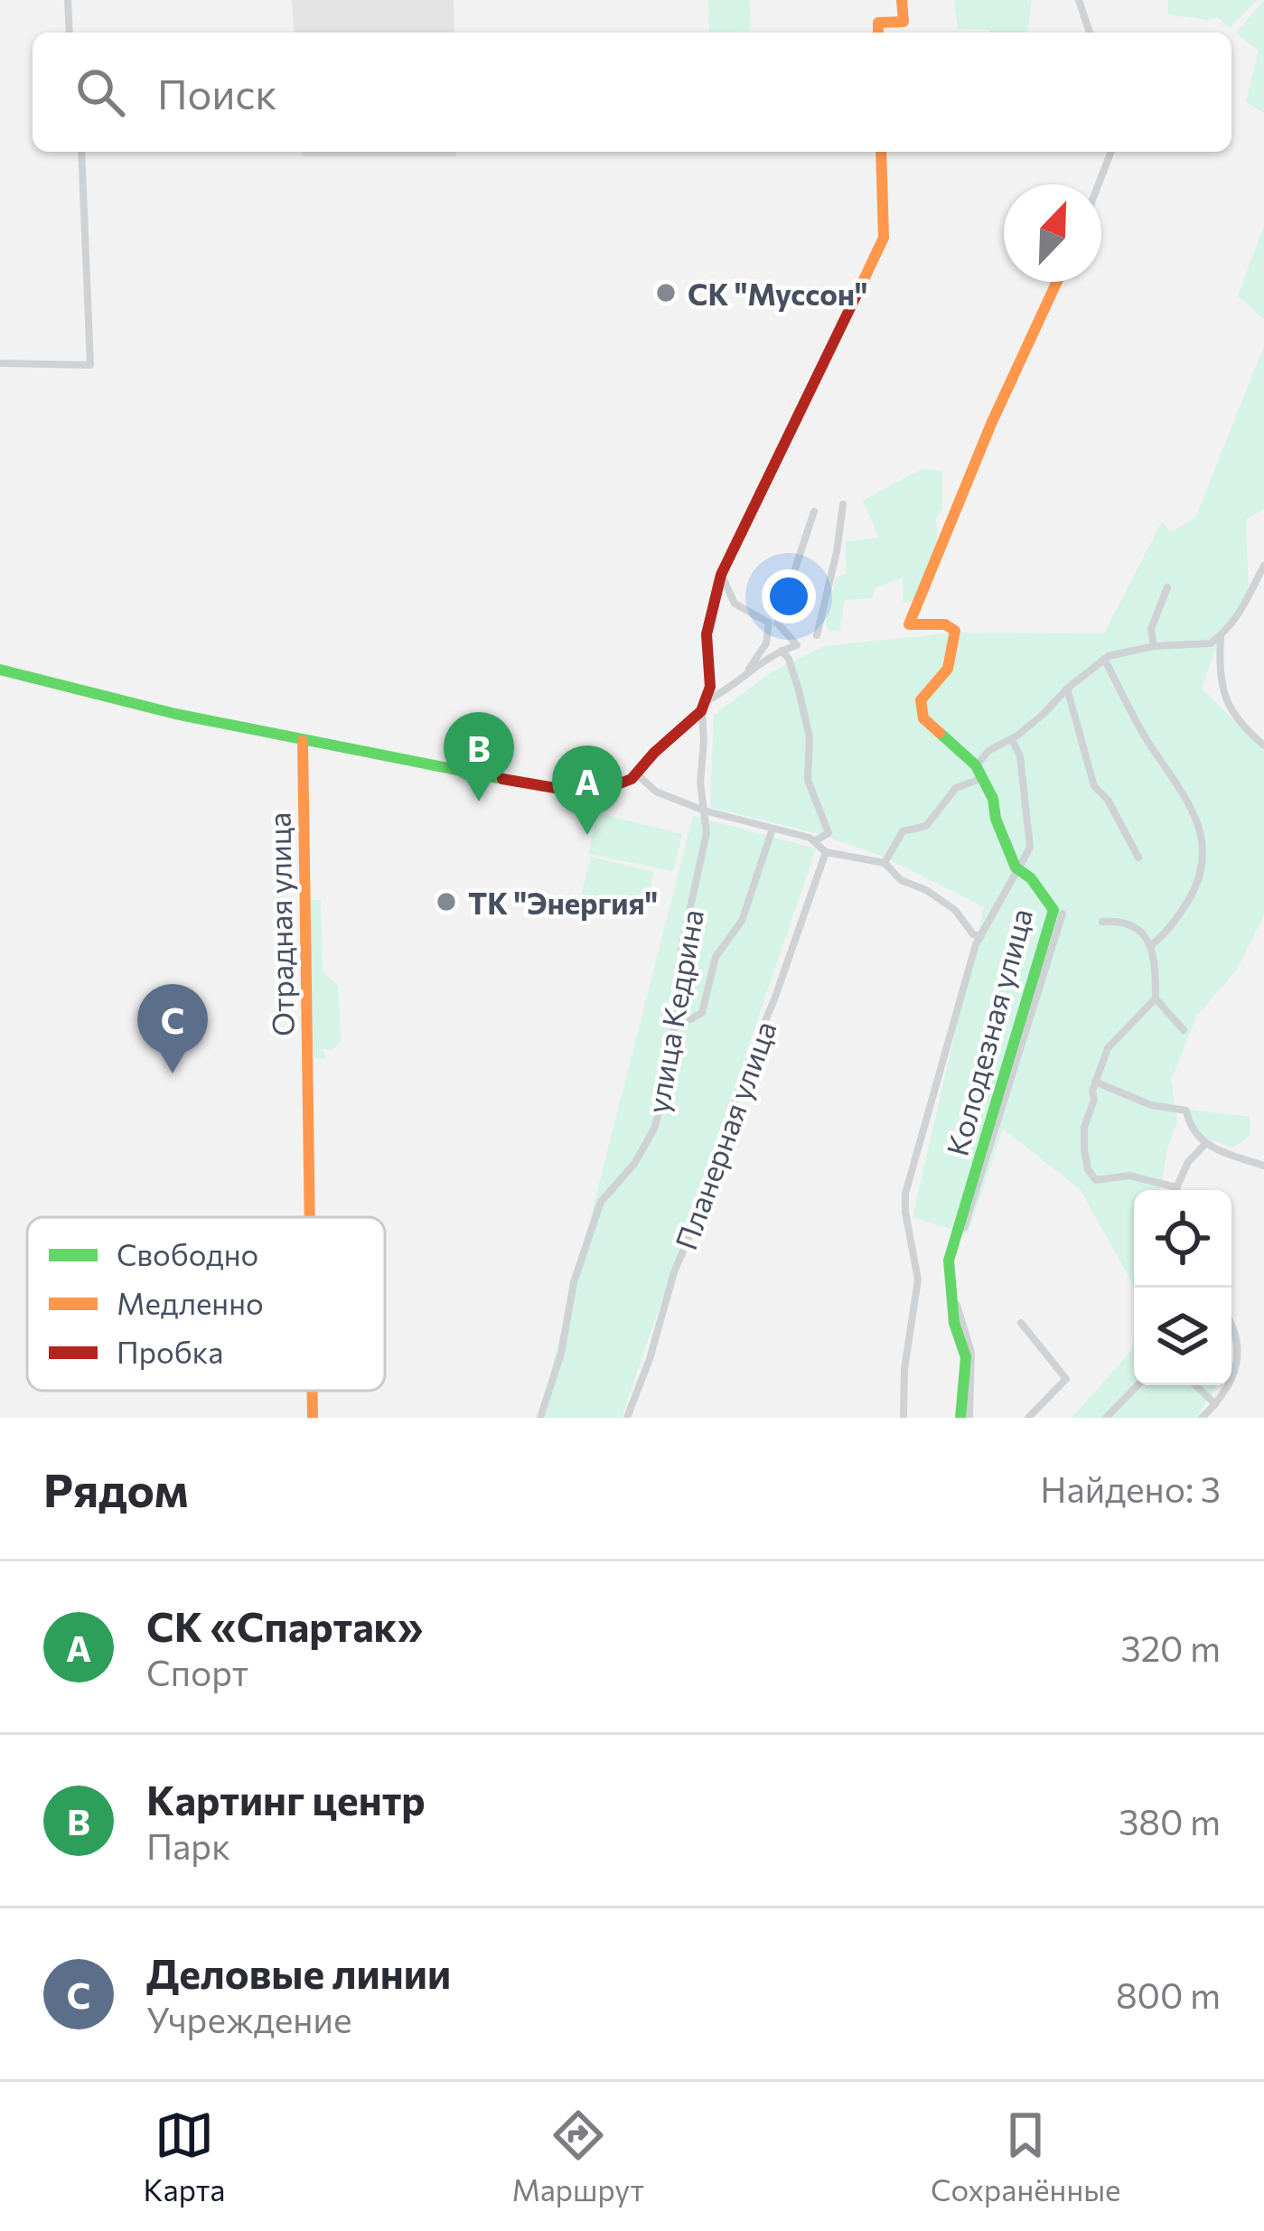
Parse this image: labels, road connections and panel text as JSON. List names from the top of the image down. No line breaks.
{"streets":{"street":["Отрадная улица","улица Кедрина","Колодезная улица","Планерная улица"]},"places":["СК \"Муссон\"","ТК \"Энергия\""],"legend":["Свободно","Медленно","Пробка"],"north":"top right","page":{"search":"Поиск","pins":["B","A","C"],"heading":["Рядом","Найдено: 3"],"list":[{"mark":"A","name":"СК «Спартак»","note":"Спорт","value":"320 m"},{"mark":"B","name":"Картинг центр","note":"Парк","value":"380 m"},{"mark":"C","name":"Деловые линии","note":"Учреждение","value":"800 m"}],"nav":["Карта","Маршрут","Сохранённые"]}}
